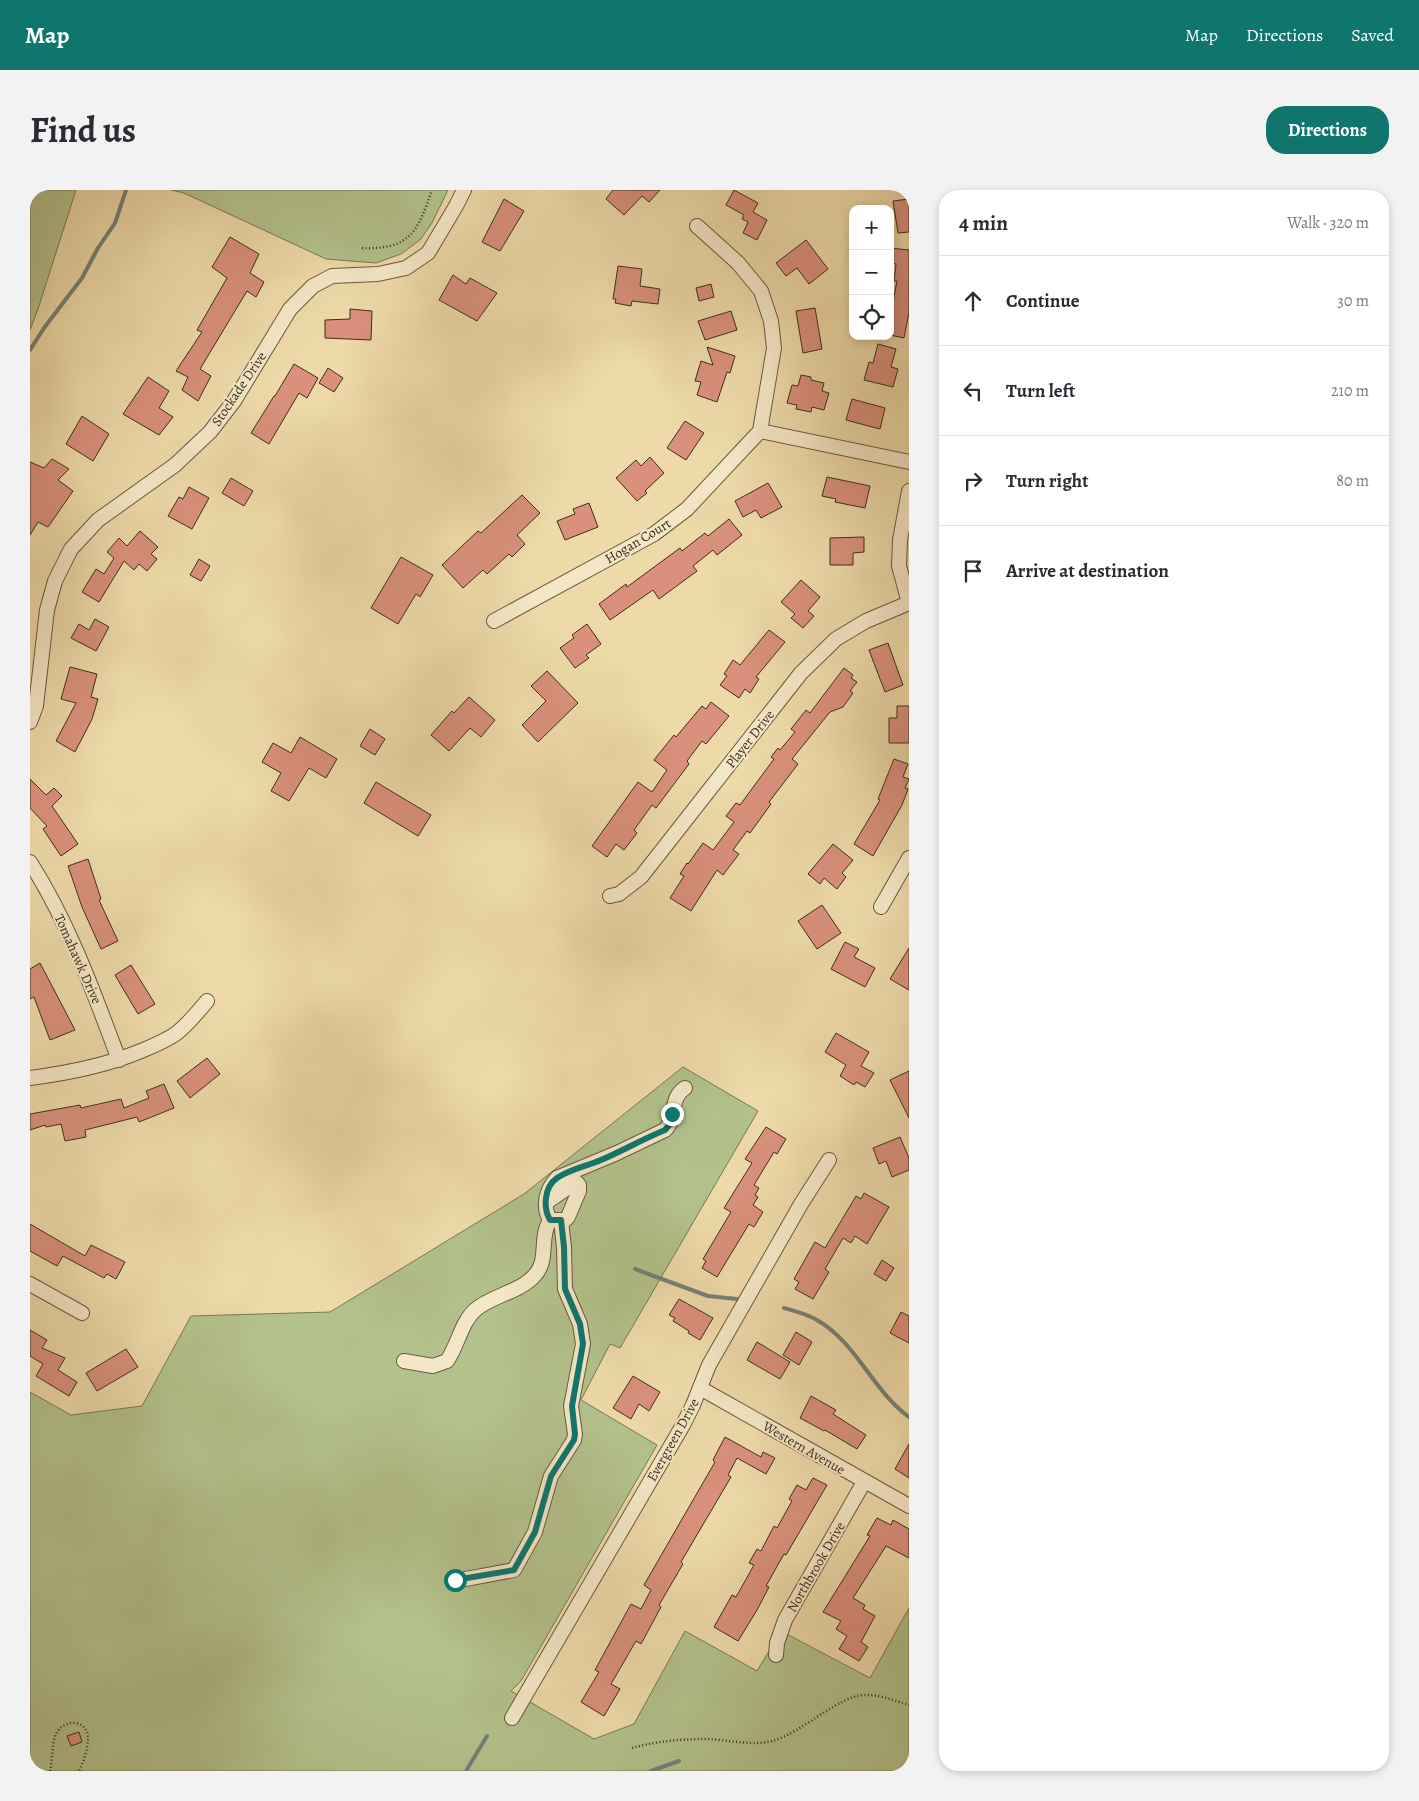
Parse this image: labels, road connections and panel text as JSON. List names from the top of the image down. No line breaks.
{"streets":{"street":["Stockade Drive","Hogan Court","Player Drive","Tomahawk Drive","Evergreen Drive","Western Avenue","Northbrook Drive"]},"crossings":[["Evergreen Drive","Western Avenue"],["Western Avenue","Northbrook Drive"]],"page":{"header":"Map","nav":["Map","Directions","Saved"],"title":"Find us","buttons":"Directions","heading":["4 min","Walk · 320 m"],"map_buttons":["+","−"],"list":[["Continue","30 m"],["Turn left","210 m"],["Turn right","80 m"],"Arrive at destination"]}}
